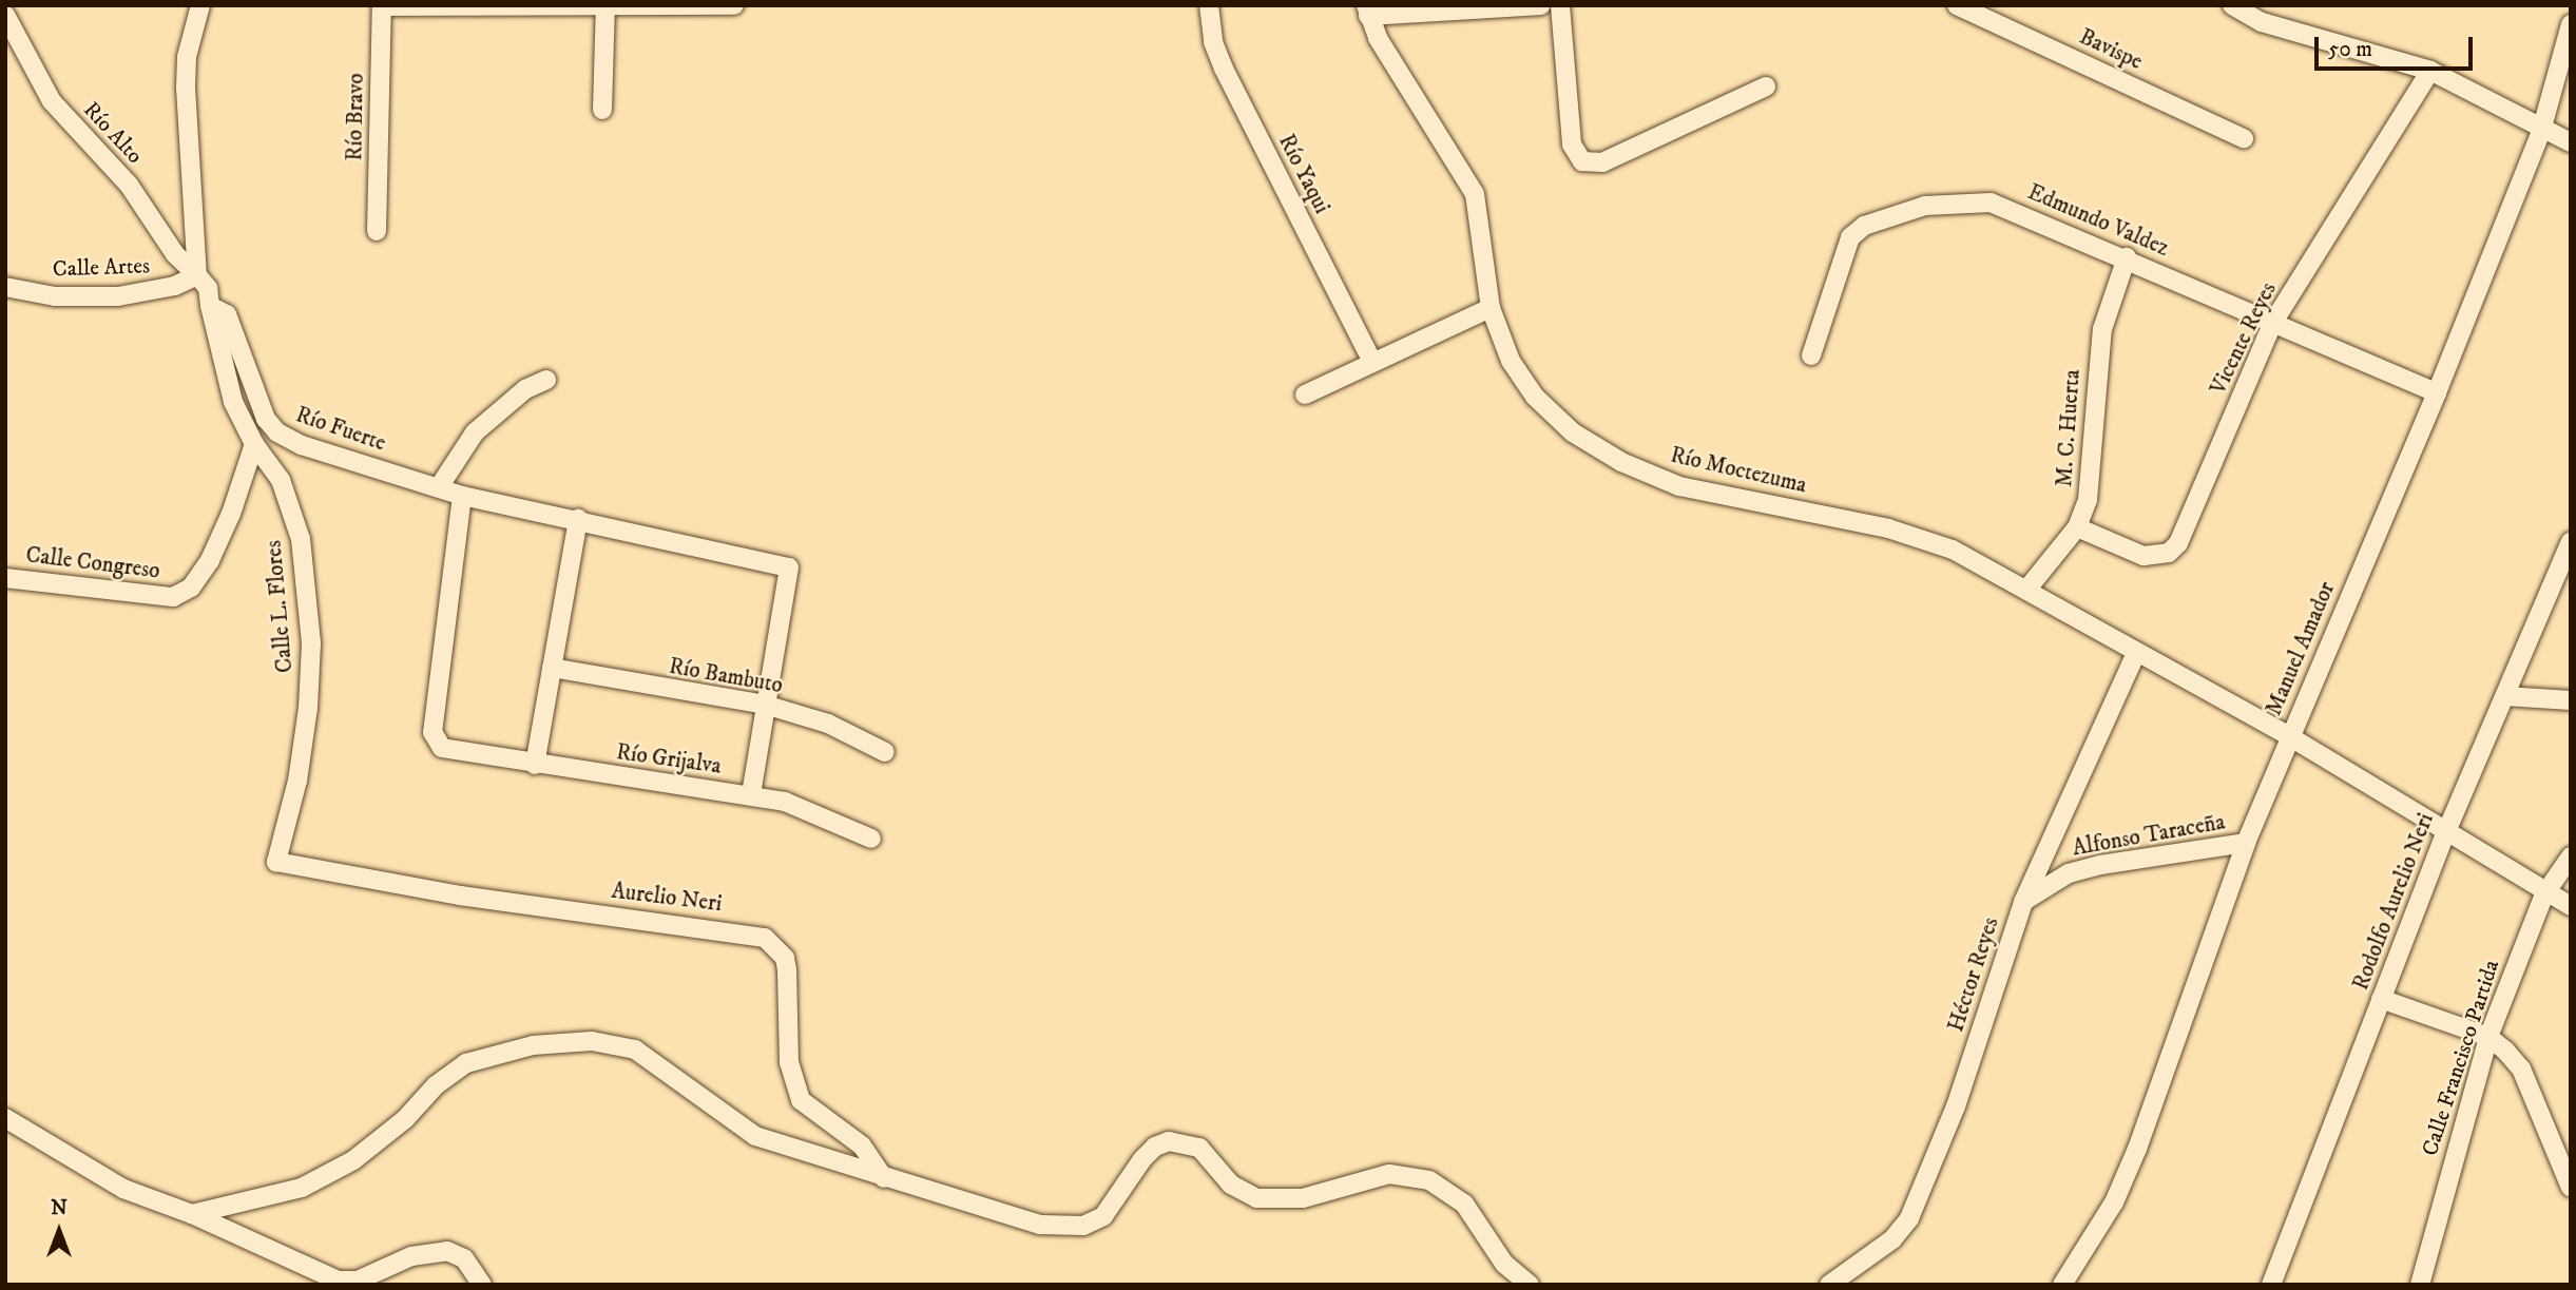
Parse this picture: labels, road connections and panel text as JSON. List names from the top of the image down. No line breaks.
{"streets":{"street":["Bavispe","Río Bravo","Río Alto","Río Yaqui","Edmundo Valdez","Calle Artes","Vicente Reyes","M. C. Huerta","Río Fuerte","Río Moctezuma","Calle Congreso","Calle L. Flores","Manuel Amador","Río Bambuto","Río Grijalva","Alfonso Taraceña","Aurelio Neri","Rodolfo Aurelio Neri","Héctor Reyes","Calle Francisco Partida"]},"crossings":[["Río Alto","Calle Artes"],["Río Alto","Río Fuerte"],["Edmundo Valdez","Vicente Reyes"],["Edmundo Valdez","M. C. Huerta"],["Edmundo Valdez","Manuel Amador"],["Calle Artes","Río Fuerte"],["Vicente Reyes","M. C. Huerta"],["M. C. Huerta","Río Moctezuma"],["Río Fuerte","Calle L. Flores"],["Río Fuerte","Río Bambuto"],["Río Fuerte","Río Grijalva"],["Río Moctezuma","Manuel Amador"],["Río Moctezuma","Rodolfo Aurelio Neri"],["Río Moctezuma","Héctor Reyes"],["Río Moctezuma","Calle Francisco Partida"],["Calle Congreso","Calle L. Flores"],["Calle L. Flores","Aurelio Neri"],["Manuel Amador","Alfonso Taraceña"],["Alfonso Taraceña","Héctor Reyes"]],"scale_bar":"50 m","north":"top"}
